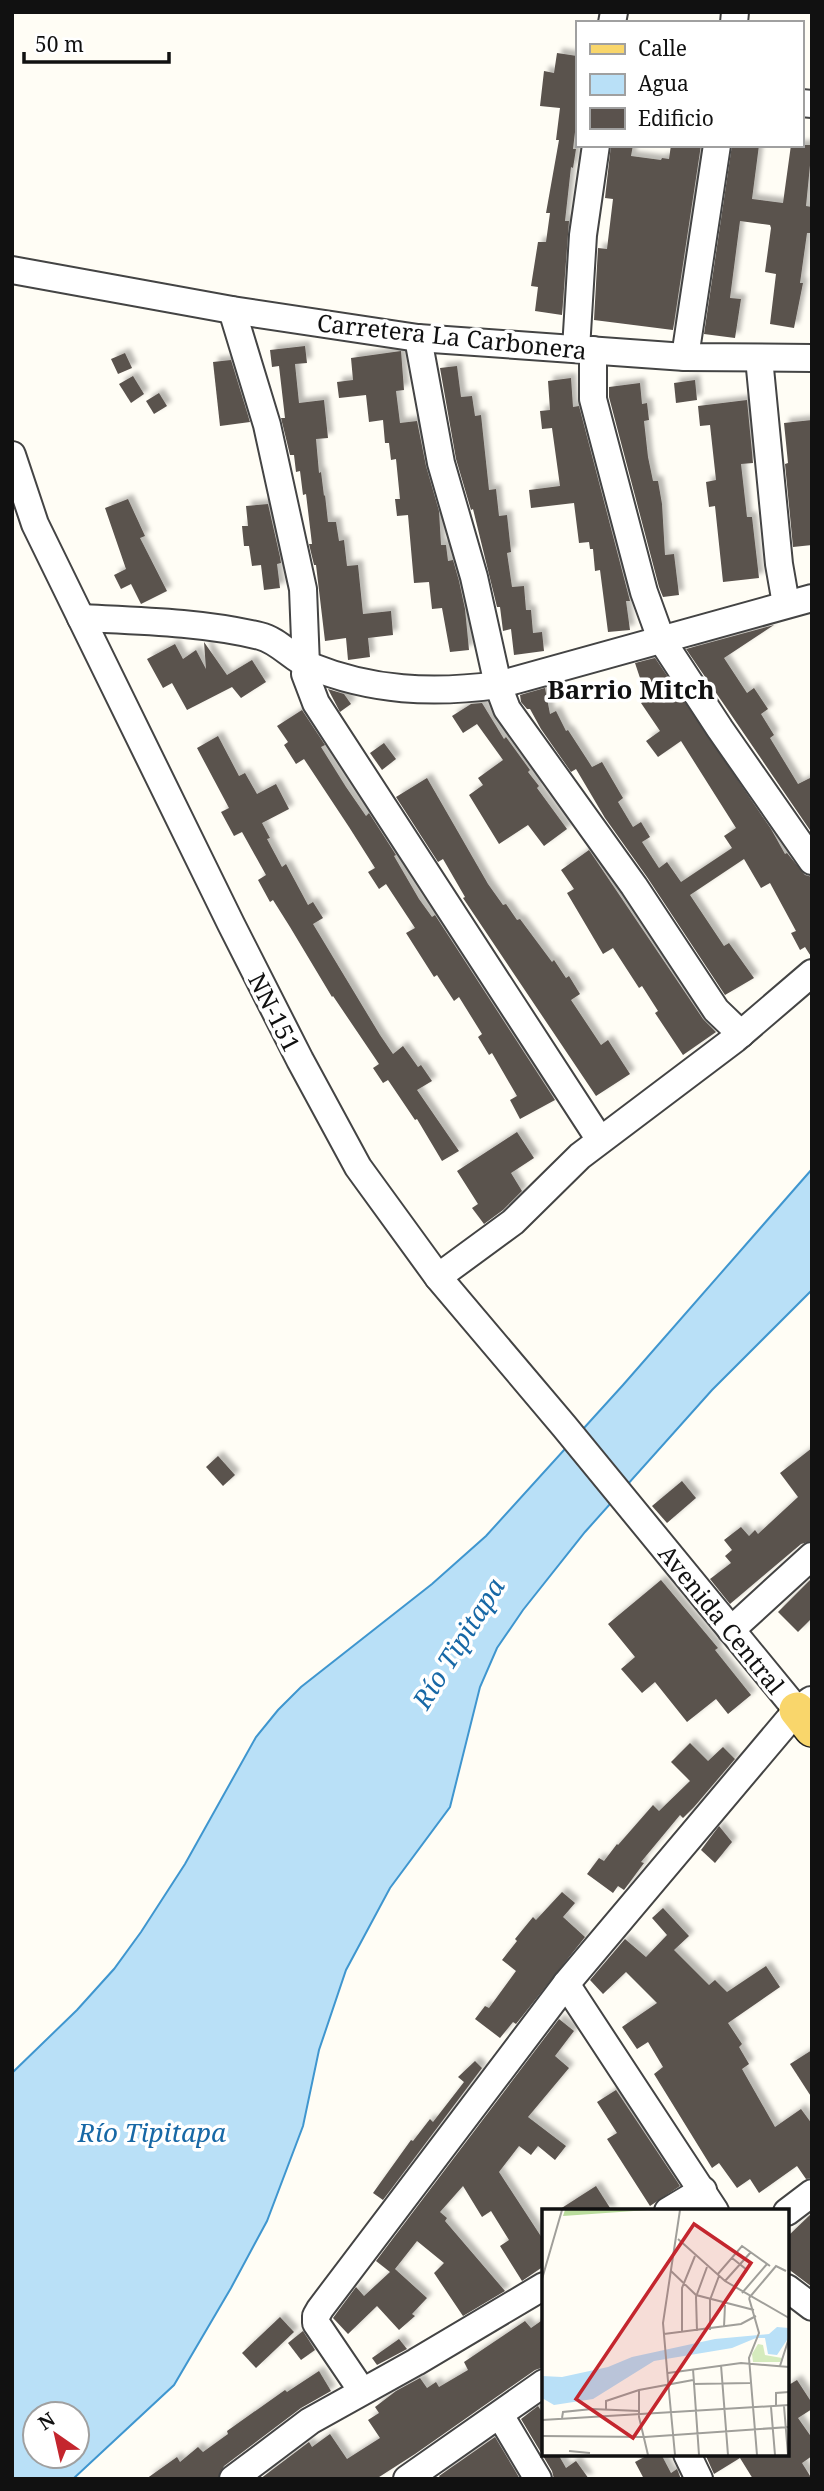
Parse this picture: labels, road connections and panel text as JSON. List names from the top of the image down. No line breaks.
{"streets":{"street":["Carretera La Carbonera","NN-151","Avenida Central"]},"crossings":[["NN-151","Avenida Central"]],"districts":["Barrio Mitch"],"water":["Río Tipitapa"],"legend":["Calle","Agua","Edificio"],"scale_bar":"50 m","north":"top left"}
